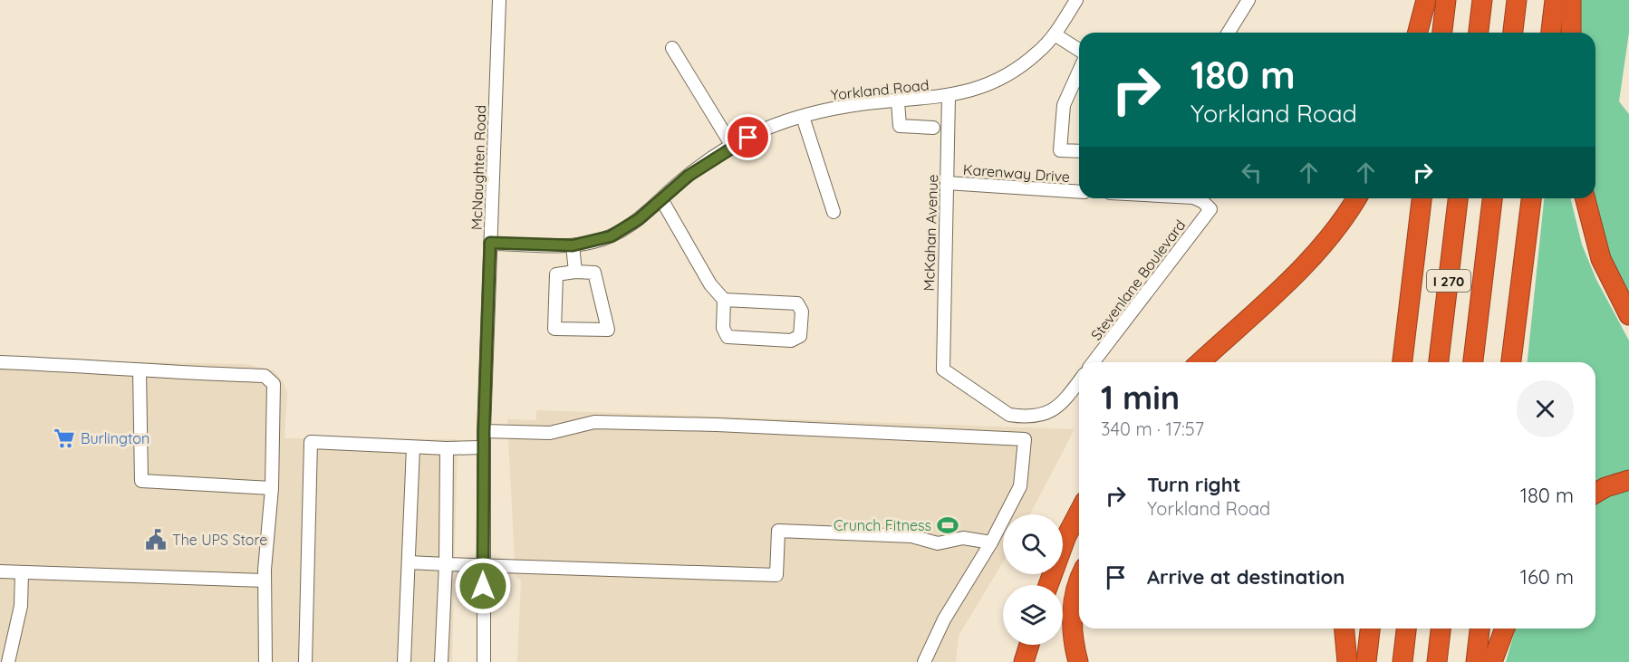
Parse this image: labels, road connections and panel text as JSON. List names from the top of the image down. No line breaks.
{"streets":{"highway":["I 270"],"street":["Yorkland Road","McNaughten Road","Karenway Drive","McKahan Avenue","Stevenlane Boulevard"]},"crossings":[["Yorkland Road","McNaughten Road"],["Yorkland Road","McKahan Avenue"],["Karenway Drive","McKahan Avenue"]],"places":{"supermarket":["Burlington"],"sports":["Crunch Fitness"],"public building":["The UPS Store"]},"page":{"turn":["180 m","Yorkland Road"],"heading":["1 min","340 m · 17:57"],"list":[{"name":"Turn right","note":"Yorkland Road","value":"180 m"},{"name":"Arrive at destination","value":"160 m"}]}}
